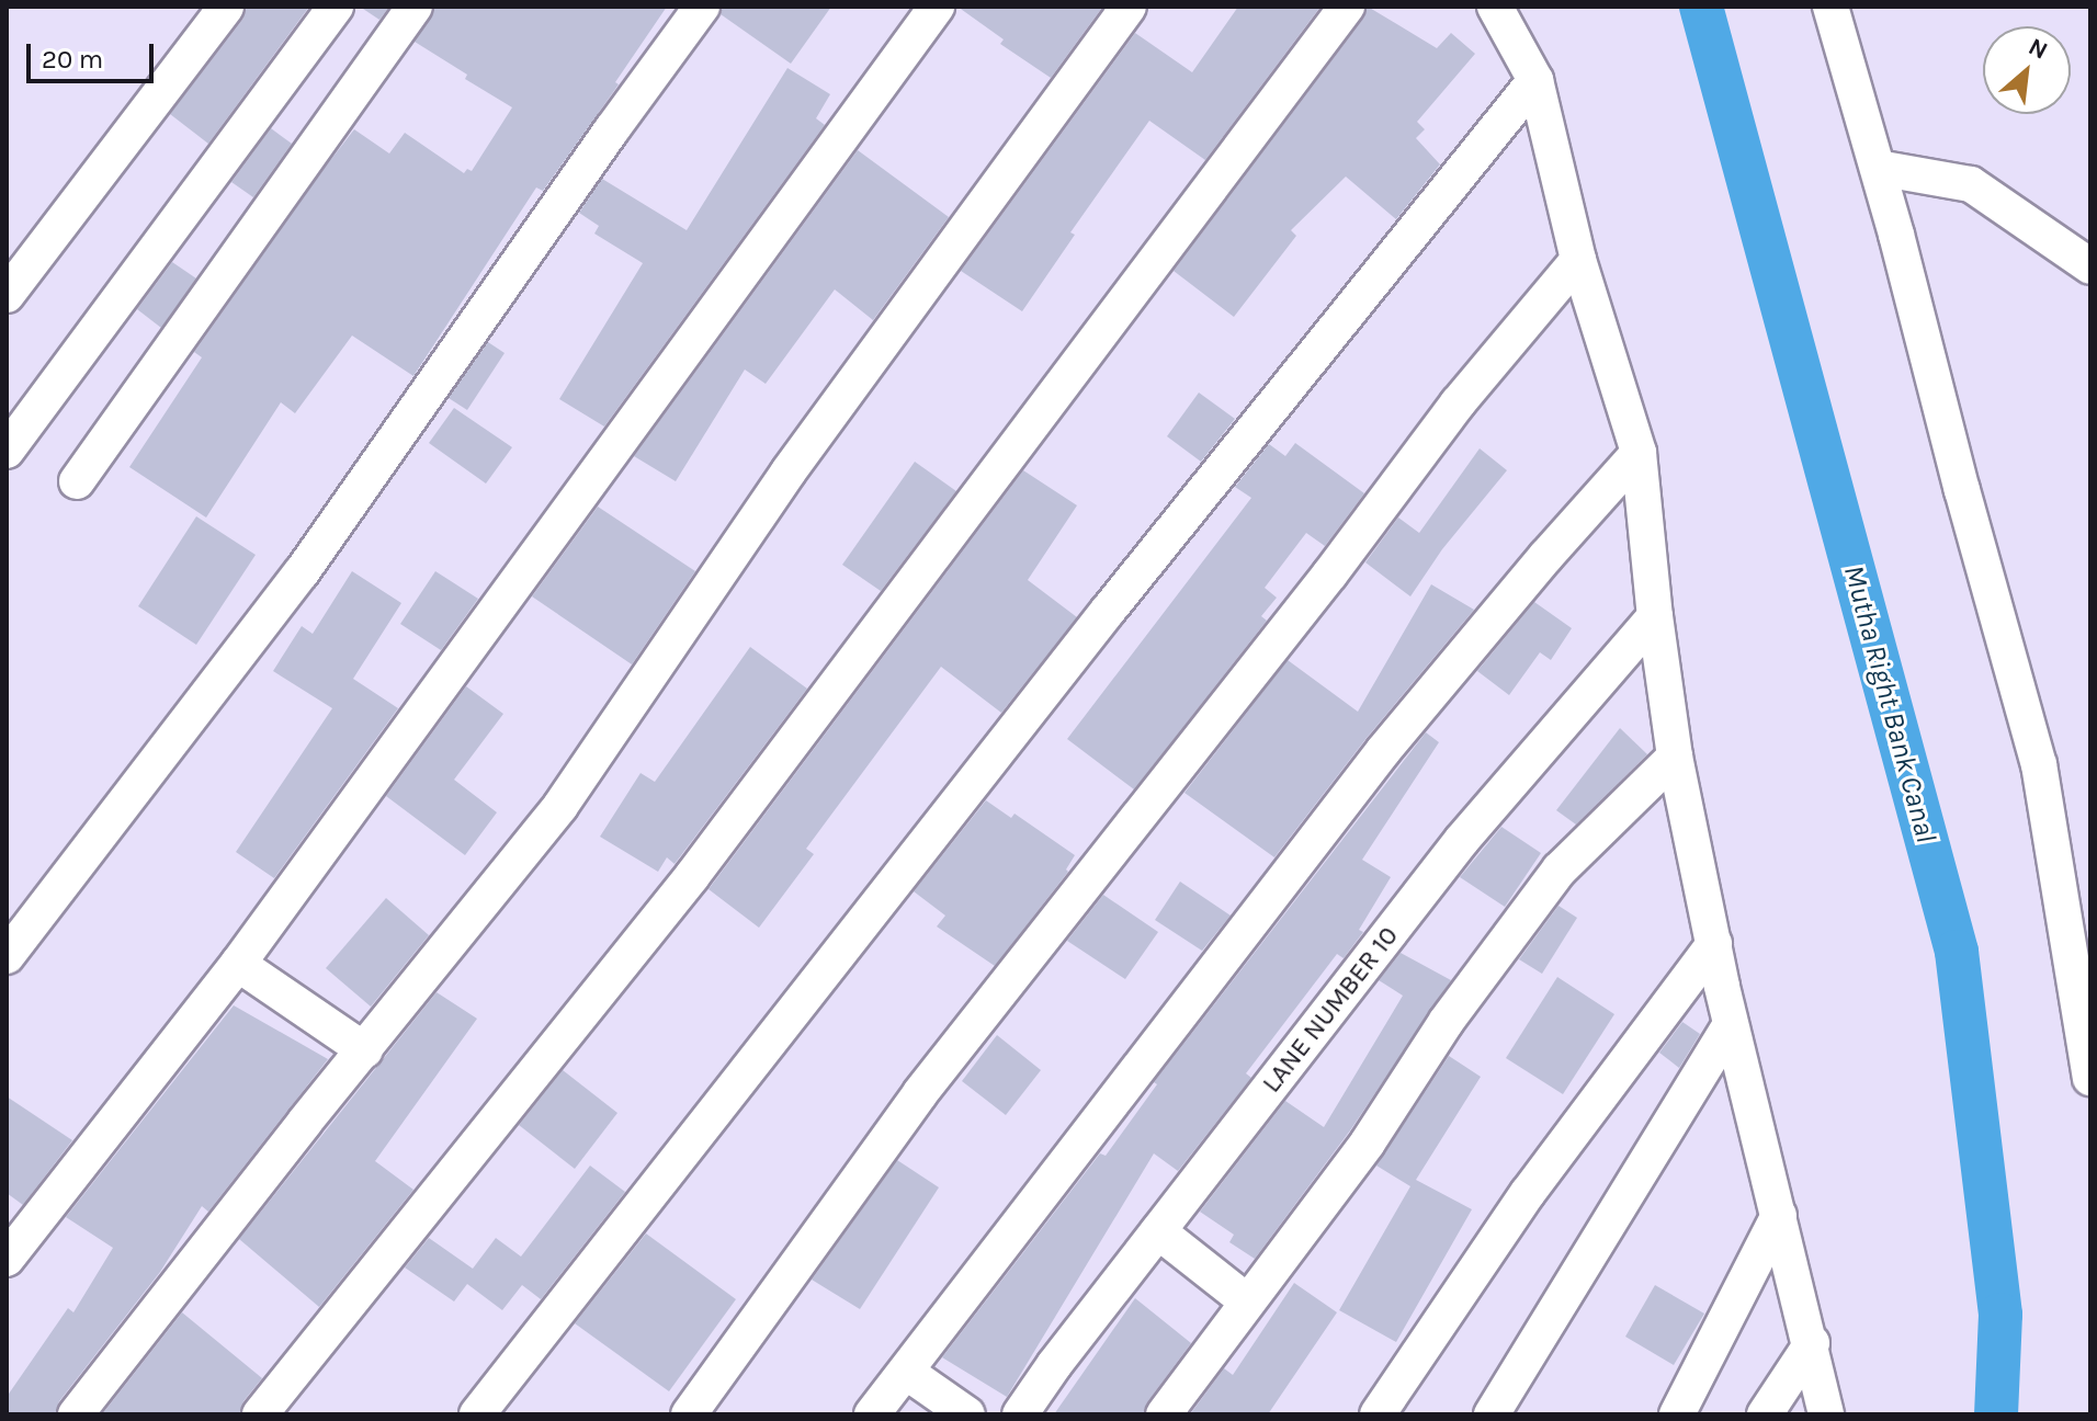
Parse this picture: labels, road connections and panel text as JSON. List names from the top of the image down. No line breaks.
{"streets":{"street":["LANE NUMBER 10"]},"water":["Mutha Right Bank Canal"],"scale_bar":"20 m","north":"top right"}
